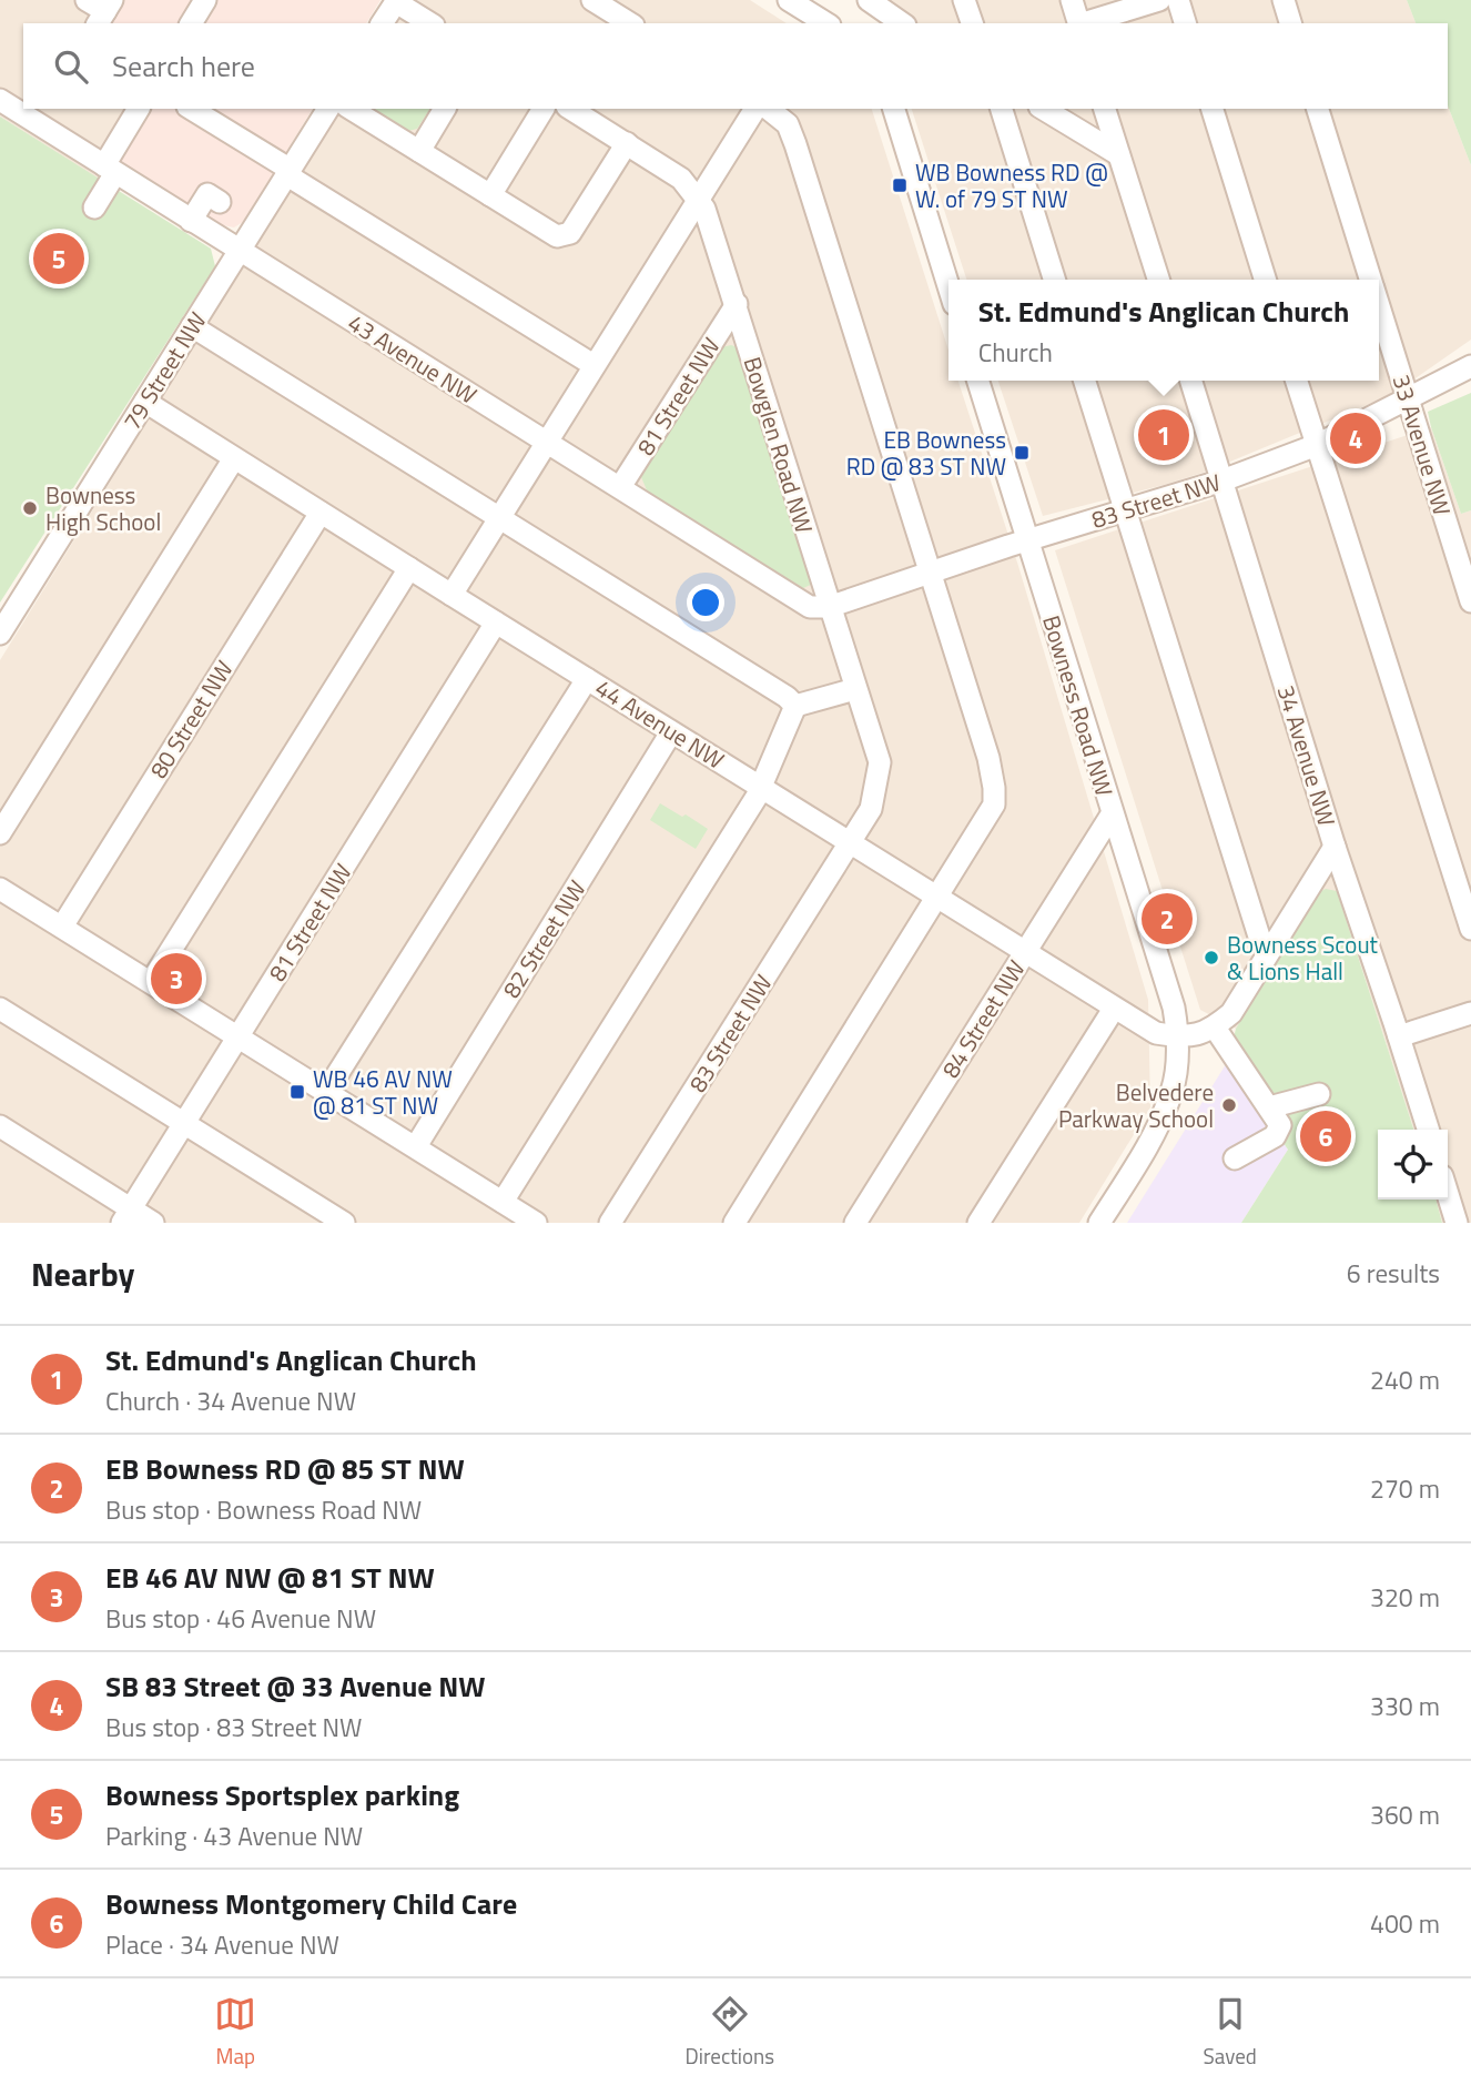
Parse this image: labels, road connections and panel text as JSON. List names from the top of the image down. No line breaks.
{"streets":{"street":["43 Avenue NW","79 Street NW","81 Street NW","Bowglen Road NW","33 Avenue NW","83 Street NW","Bowness Road NW","80 Street NW","44 Avenue NW","34 Avenue NW","82 Street NW","84 Street NW"]},"crossings":[["43 Avenue NW","79 Street NW"],["43 Avenue NW","81 Street NW"],["43 Avenue NW","Bowglen Road NW"],["43 Avenue NW","83 Street NW"],["79 Street NW","44 Avenue NW"],["81 Street NW","Bowglen Road NW"],["81 Street NW","44 Avenue NW"],["Bowglen Road NW","83 Street NW"],["Bowglen Road NW","44 Avenue NW"],["33 Avenue NW","83 Street NW"],["83 Street NW","Bowness Road NW"],["83 Street NW","44 Avenue NW"],["83 Street NW","34 Avenue NW"],["Bowness Road NW","44 Avenue NW"],["Bowness Road NW","84 Street NW"],["80 Street NW","44 Avenue NW"],["44 Avenue NW","82 Street NW"],["44 Avenue NW","84 Street NW"]],"places":{"transit":["WB Bowness RD @ W. of 79 ST NW","EB Bowness RD @ 83 ST NW","WB 46 AV NW @ 81 ST NW"],"other":["Bowness High School","Bowness Scout & Lions Hall","Belvedere Parkway School"]},"page":{"search":"Search here","pins":["5","1","4","2","3","6"],"popup":["St. Edmund's Anglican Church","Church"],"heading":["Nearby","6 results"],"list":[{"mark":"1","name":"St. Edmund's Anglican Church","note":"Church · 34 Avenue NW","value":"240 m"},{"mark":"2","name":"EB Bowness RD @ 85 ST NW","note":"Bus stop · Bowness Road NW","value":"270 m"},{"mark":"3","name":"EB 46 AV NW @ 81 ST NW","note":"Bus stop · 46 Avenue NW","value":"320 m"},{"mark":"4","name":"SB 83 Street @ 33 Avenue NW","note":"Bus stop · 83 Street NW","value":"330 m"},{"mark":"5","name":"Bowness Sportsplex parking","note":"Parking · 43 Avenue NW","value":"360 m"},{"mark":"6","name":"Bowness Montgomery Child Care","note":"Place · 34 Avenue NW","value":"400 m"}],"nav":["Map","Directions","Saved"]}}
